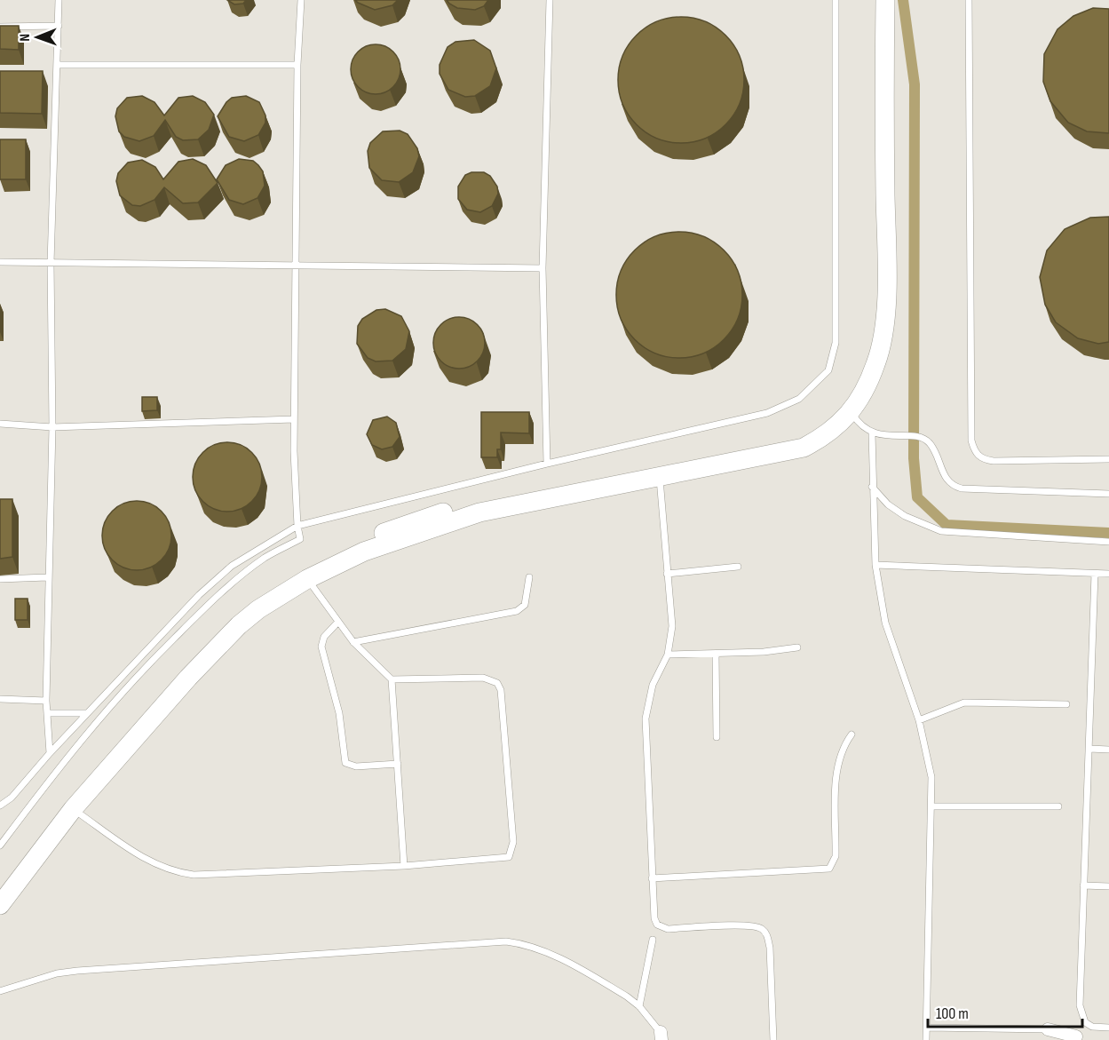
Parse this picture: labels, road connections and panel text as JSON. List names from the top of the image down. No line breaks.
{"scale_bar":"100 m","north":"left"}
